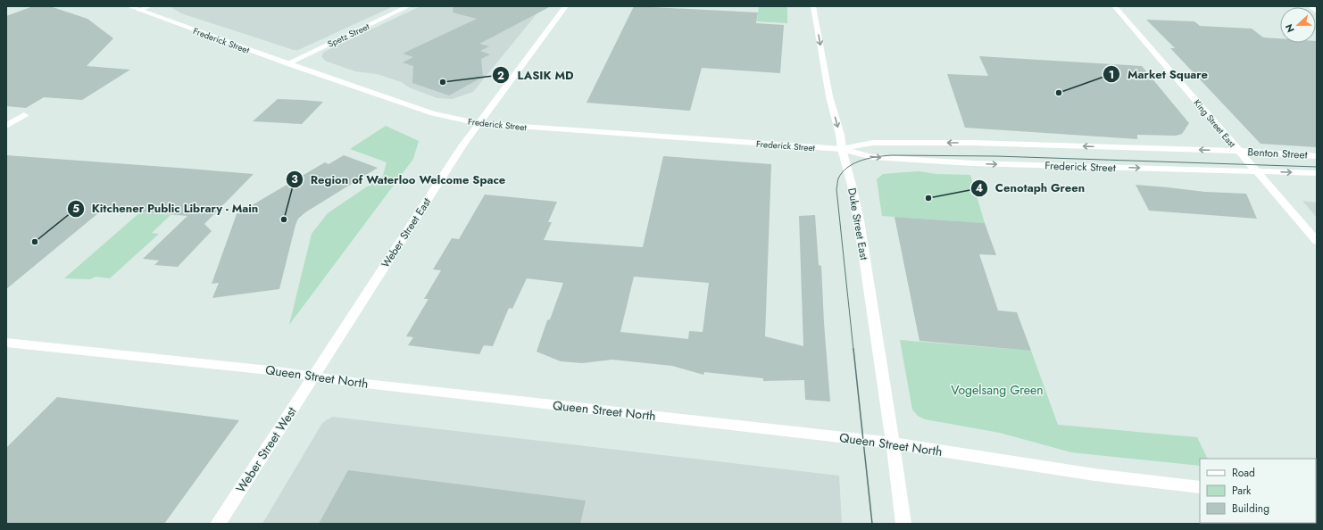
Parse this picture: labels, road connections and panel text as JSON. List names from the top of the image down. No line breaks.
{"streets":{"main road":["Spetz Street","Frederick Street","King Street East","Benton Street","Duke Street East","Weber Street East","Queen Street North","Weber Street West"]},"crossings":[["Spetz Street","Frederick Street"],["Frederick Street","King Street East"],["Frederick Street","Benton Street"],["Frederick Street","Duke Street East"],["Frederick Street","Weber Street East"],["King Street East","Benton Street"],["Duke Street East","Queen Street North"],["Weber Street East","Queen Street North"],["Weber Street East","Weber Street West"],["Queen Street North","Weber Street West"]],"parks":["Vogelsang Green"],"places":["LASIK MD","Market Square","Cenotaph Green","Region of Waterloo Welcome Space","Kitchener Public Library - Main"],"legend":["Road","Park","Building"],"north":"left"}
